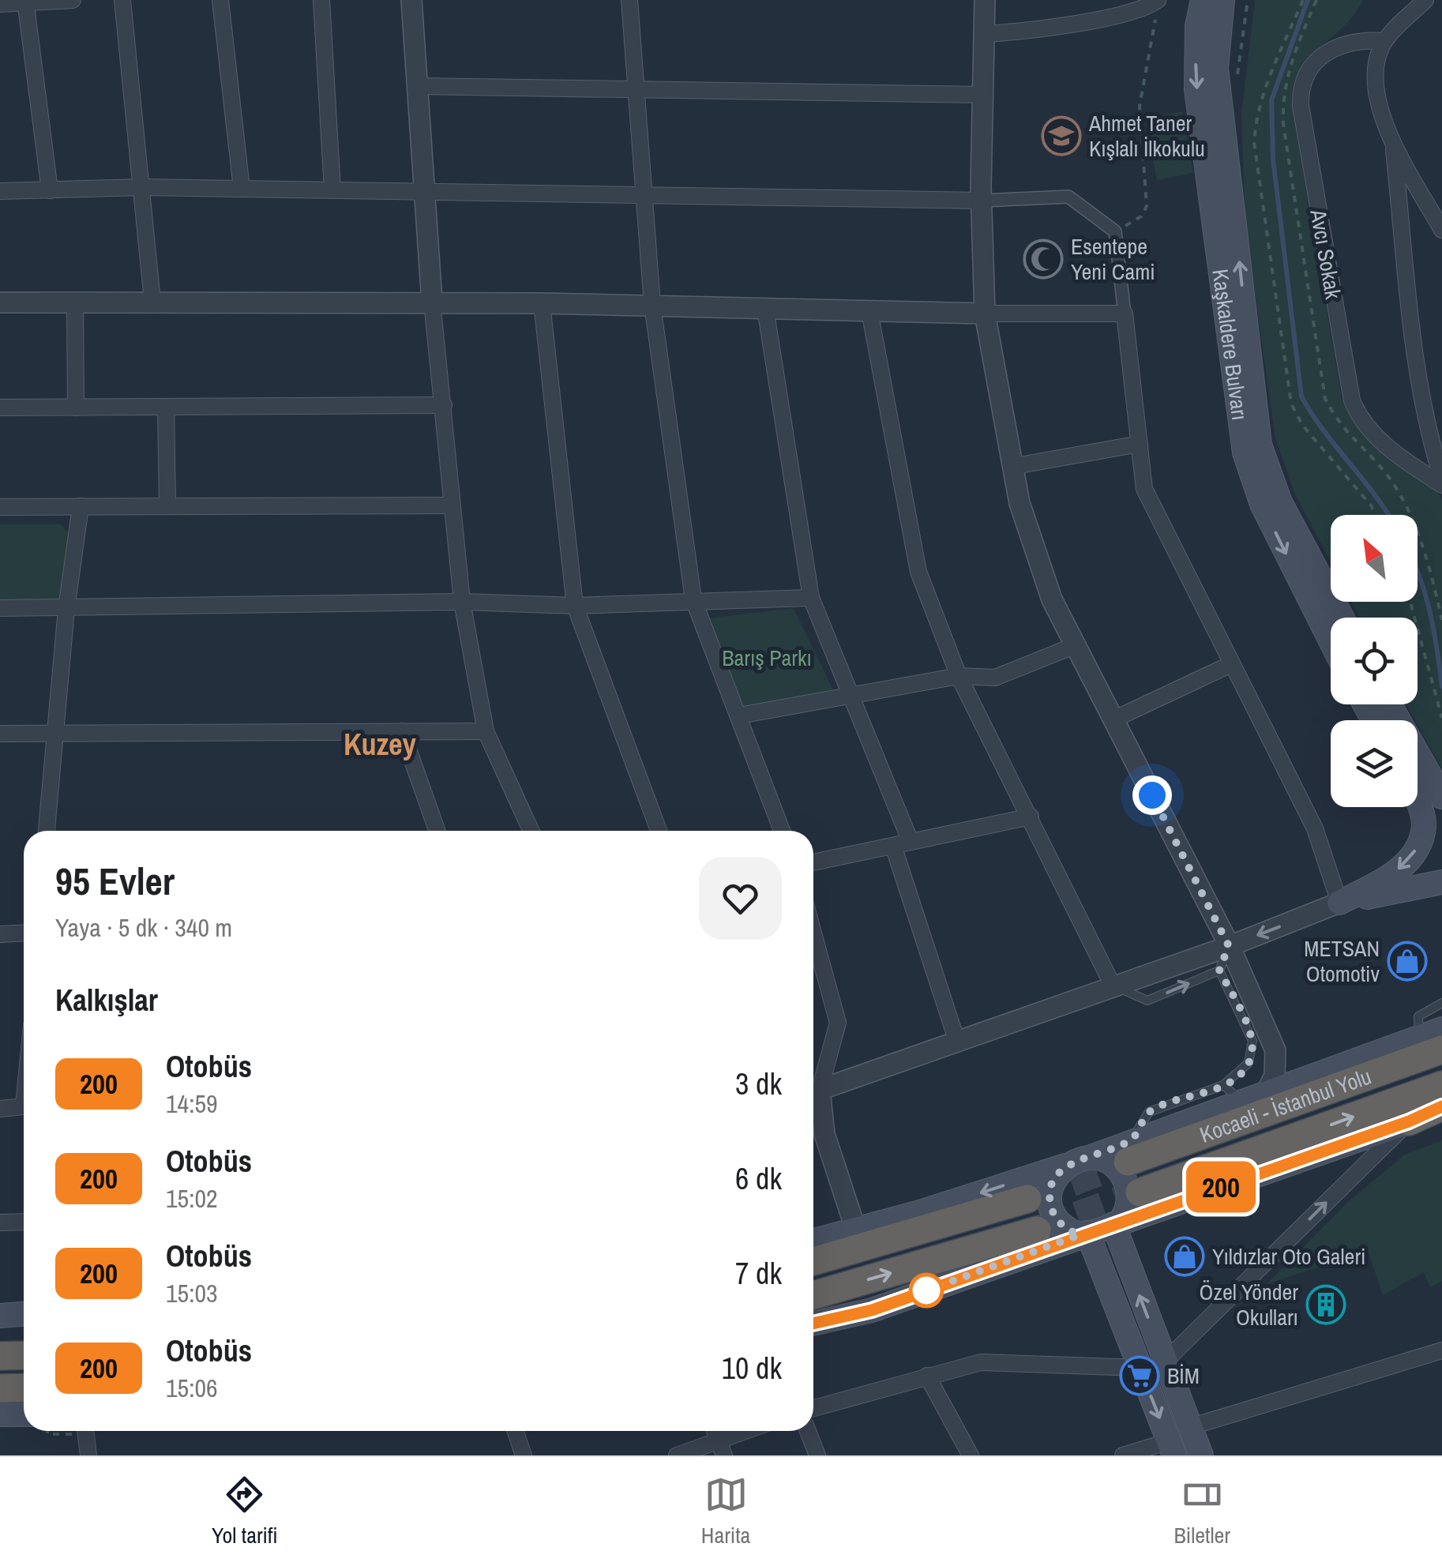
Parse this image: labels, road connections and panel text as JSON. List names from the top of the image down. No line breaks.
{"streets":{"highway":["Kocaeli - İstanbul Yolu"],"main road":["Kaşkaldere Bulvarı"],"street":["Avcı Sokak"]},"districts":["Kuzey"],"parks":["Barış Parkı"],"places":{"school or university":["Ahmet Taner Kışlalı İlkokulu"],"mosque":["Esentepe Yeni Cami"],"shop":["METSAN Otomotiv","Yıldızlar Oto Galeri"],"building":["Özel Yönder Okulları"],"supermarket":["BİM"]},"lines":["bus line 200"],"north":"top left","page":{"on_map":"200","heading":[["95 Evler","Yaya · 5 dk · 340 m"],"Kalkışlar"],"list":[{"mark":"200","name":"Otobüs","note":"14:59","value":"3 dk"},{"mark":"200","name":"Otobüs","note":"15:02","value":"6 dk"},{"mark":"200","name":"Otobüs","note":"15:03","value":"7 dk"},{"mark":"200","name":"Otobüs","note":"15:06","value":"10 dk"}],"tabs":["Yol tarifi","Harita","Biletler"]}}
